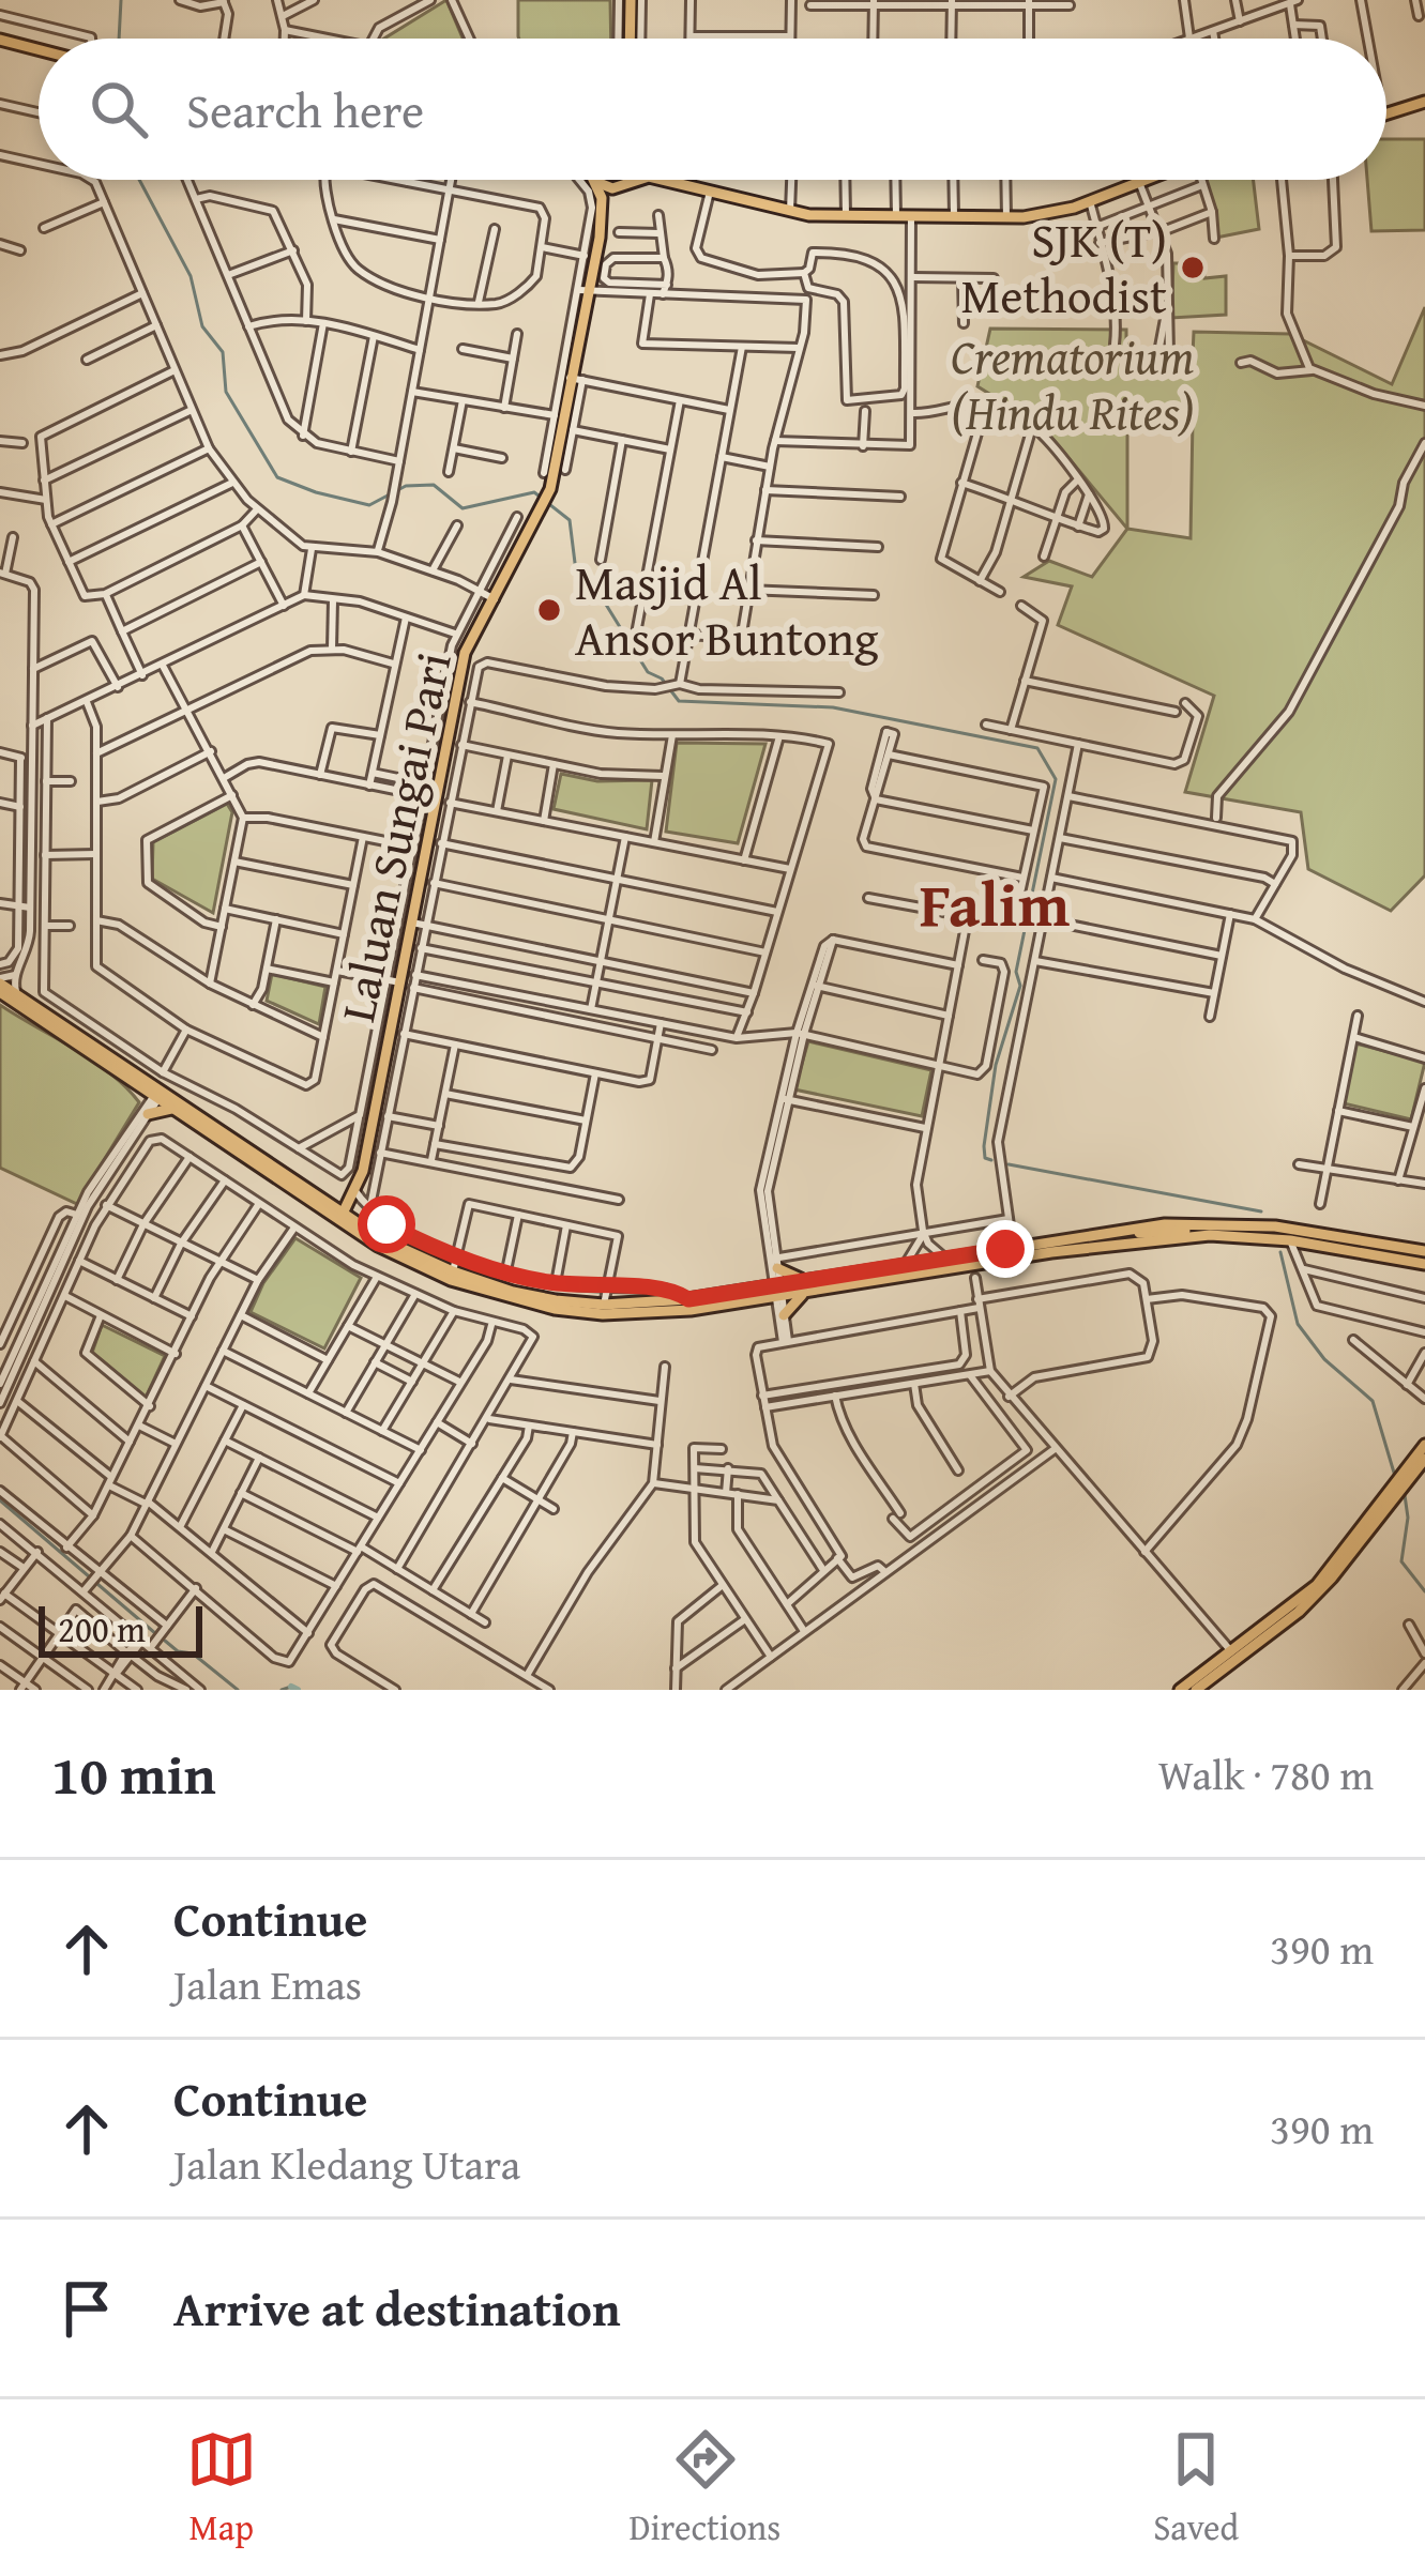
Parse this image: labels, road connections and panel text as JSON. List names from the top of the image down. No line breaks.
{"streets":{"main road":["Laluan Sungai Pari"]},"districts":["Falim"],"parks":["Crematorium (Hindu Rites)"],"places":["SJK (T) Methodist","Masjid Al Ansor Buntong"],"scale_bar":"200 m","page":{"search":"Search here","scale":"200 m","heading":["10 min","Walk · 780 m"],"list":[["Continue","Jalan Emas","390 m"],["Continue","Jalan Kledang Utara","390 m"],"Arrive at destination"],"nav":["Map","Directions","Saved"]}}
